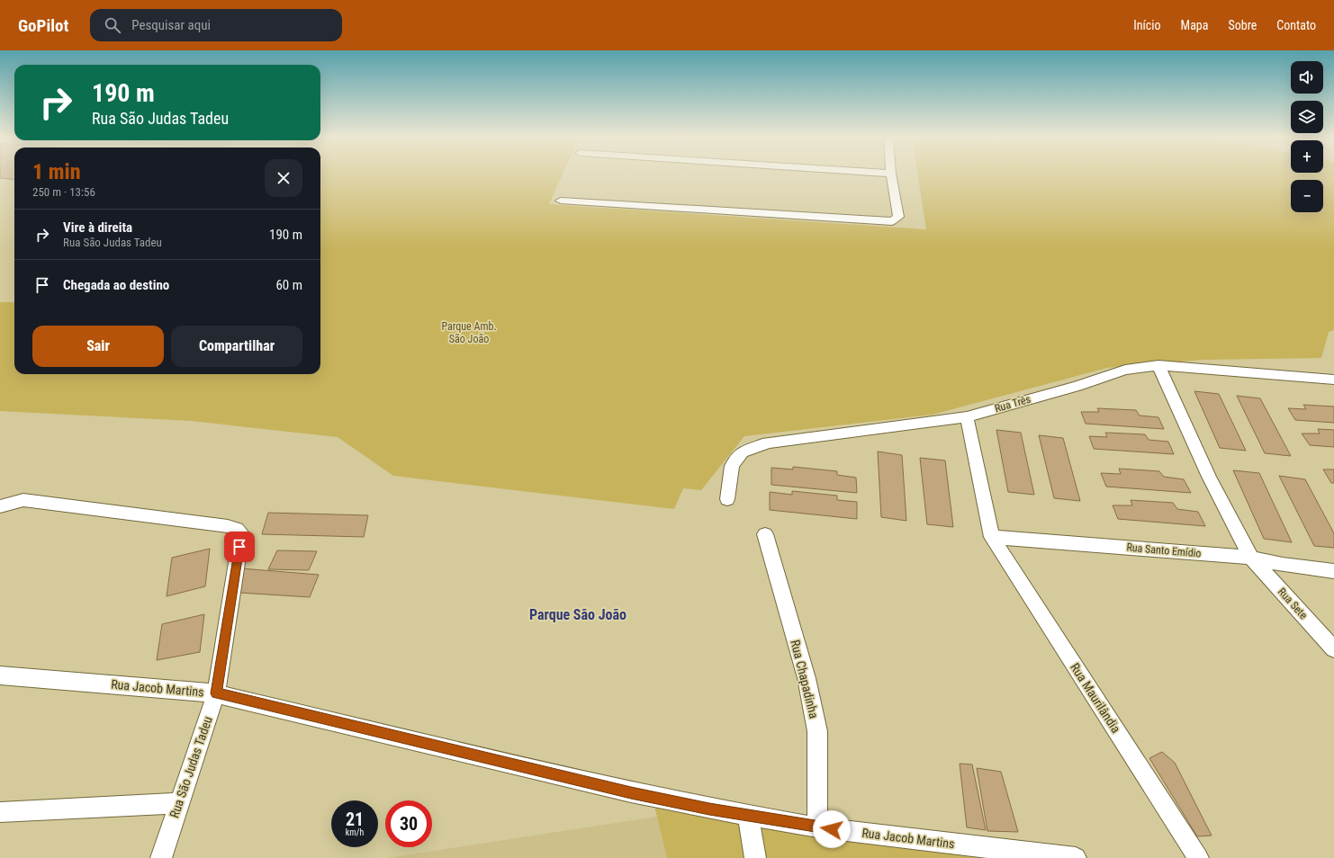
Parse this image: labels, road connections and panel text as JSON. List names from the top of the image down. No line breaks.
{"streets":{"street":["Rua Três","Rua Santo Emídio","Rua Sete","Rua Chapadinha","Rua Jacob Martins","Rua Maurilândia","Rua São Judas Tadeu"]},"crossings":[["Rua Três","Rua Sete"],["Rua Santo Emídio","Rua Sete"],["Rua Santo Emídio","Rua Maurilândia"],["Rua Chapadinha","Rua Jacob Martins"],["Rua Jacob Martins","Rua São Judas Tadeu"]],"districts":["Parque São João"],"parks":["Parque Amb. São João"],"page":{"header":"GoPilot","search":"Pesquisar aqui","nav":["Início","Mapa","Sobre","Contato"],"map_buttons":["+","−"],"turn":["190 m","Rua São Judas Tadeu"],"heading":["1 min","250 m · 13:56"],"list":[{"name":"Vire à direita","note":"Rua São Judas Tadeu","value":"190 m"},{"name":"Chegada ao destino","value":"60 m"}],"buttons":["Sair","Compartilhar"],"speed":"21 km/h","limit":"30"}}
